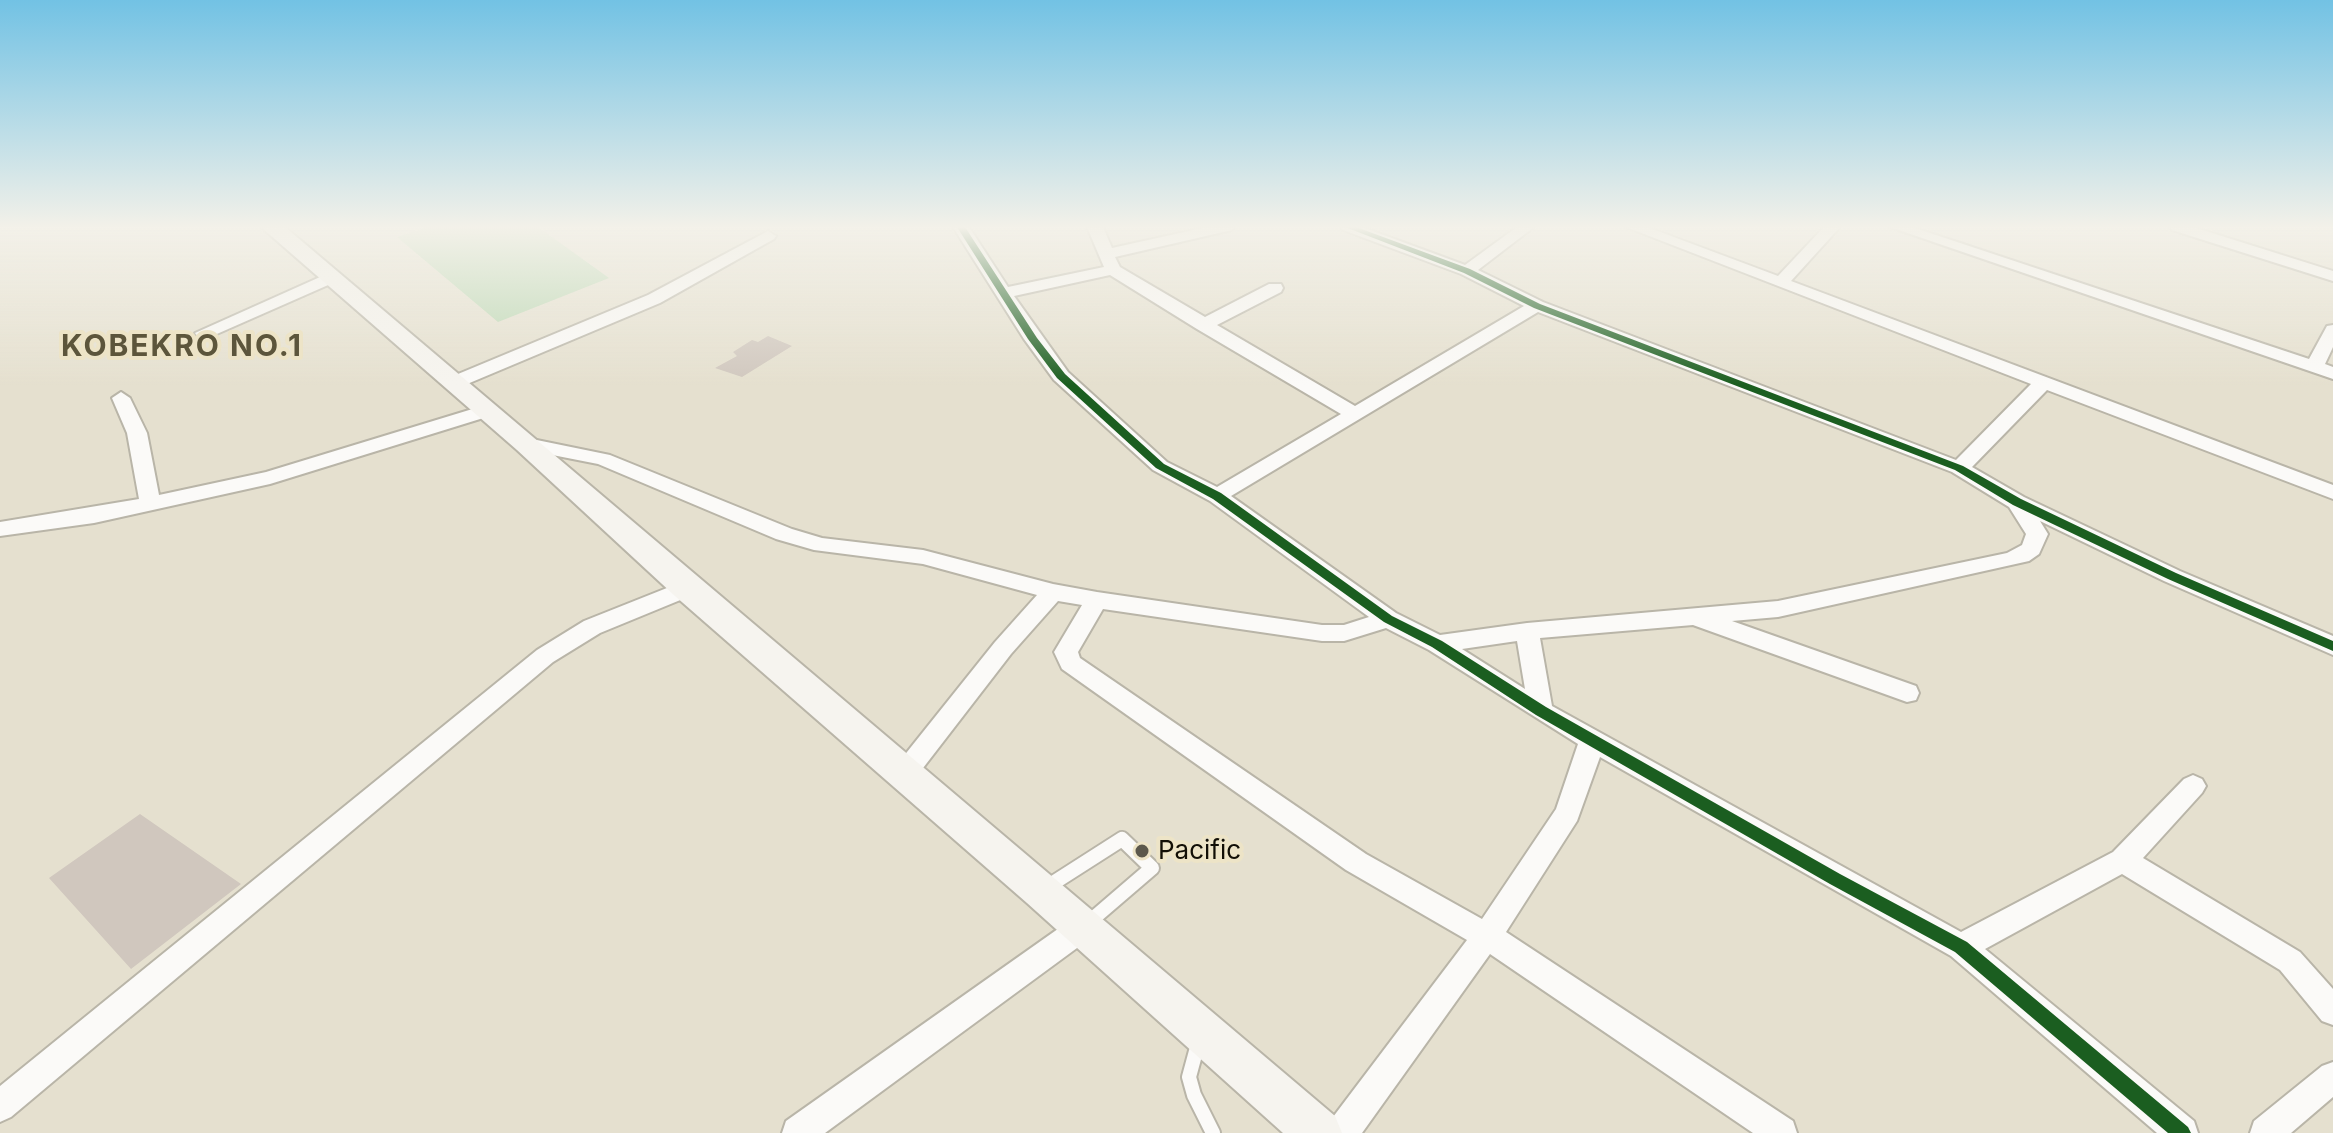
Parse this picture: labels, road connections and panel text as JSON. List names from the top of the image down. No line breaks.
{"districts":["KOBEKRO NO.1"],"places":["Pacific"]}
